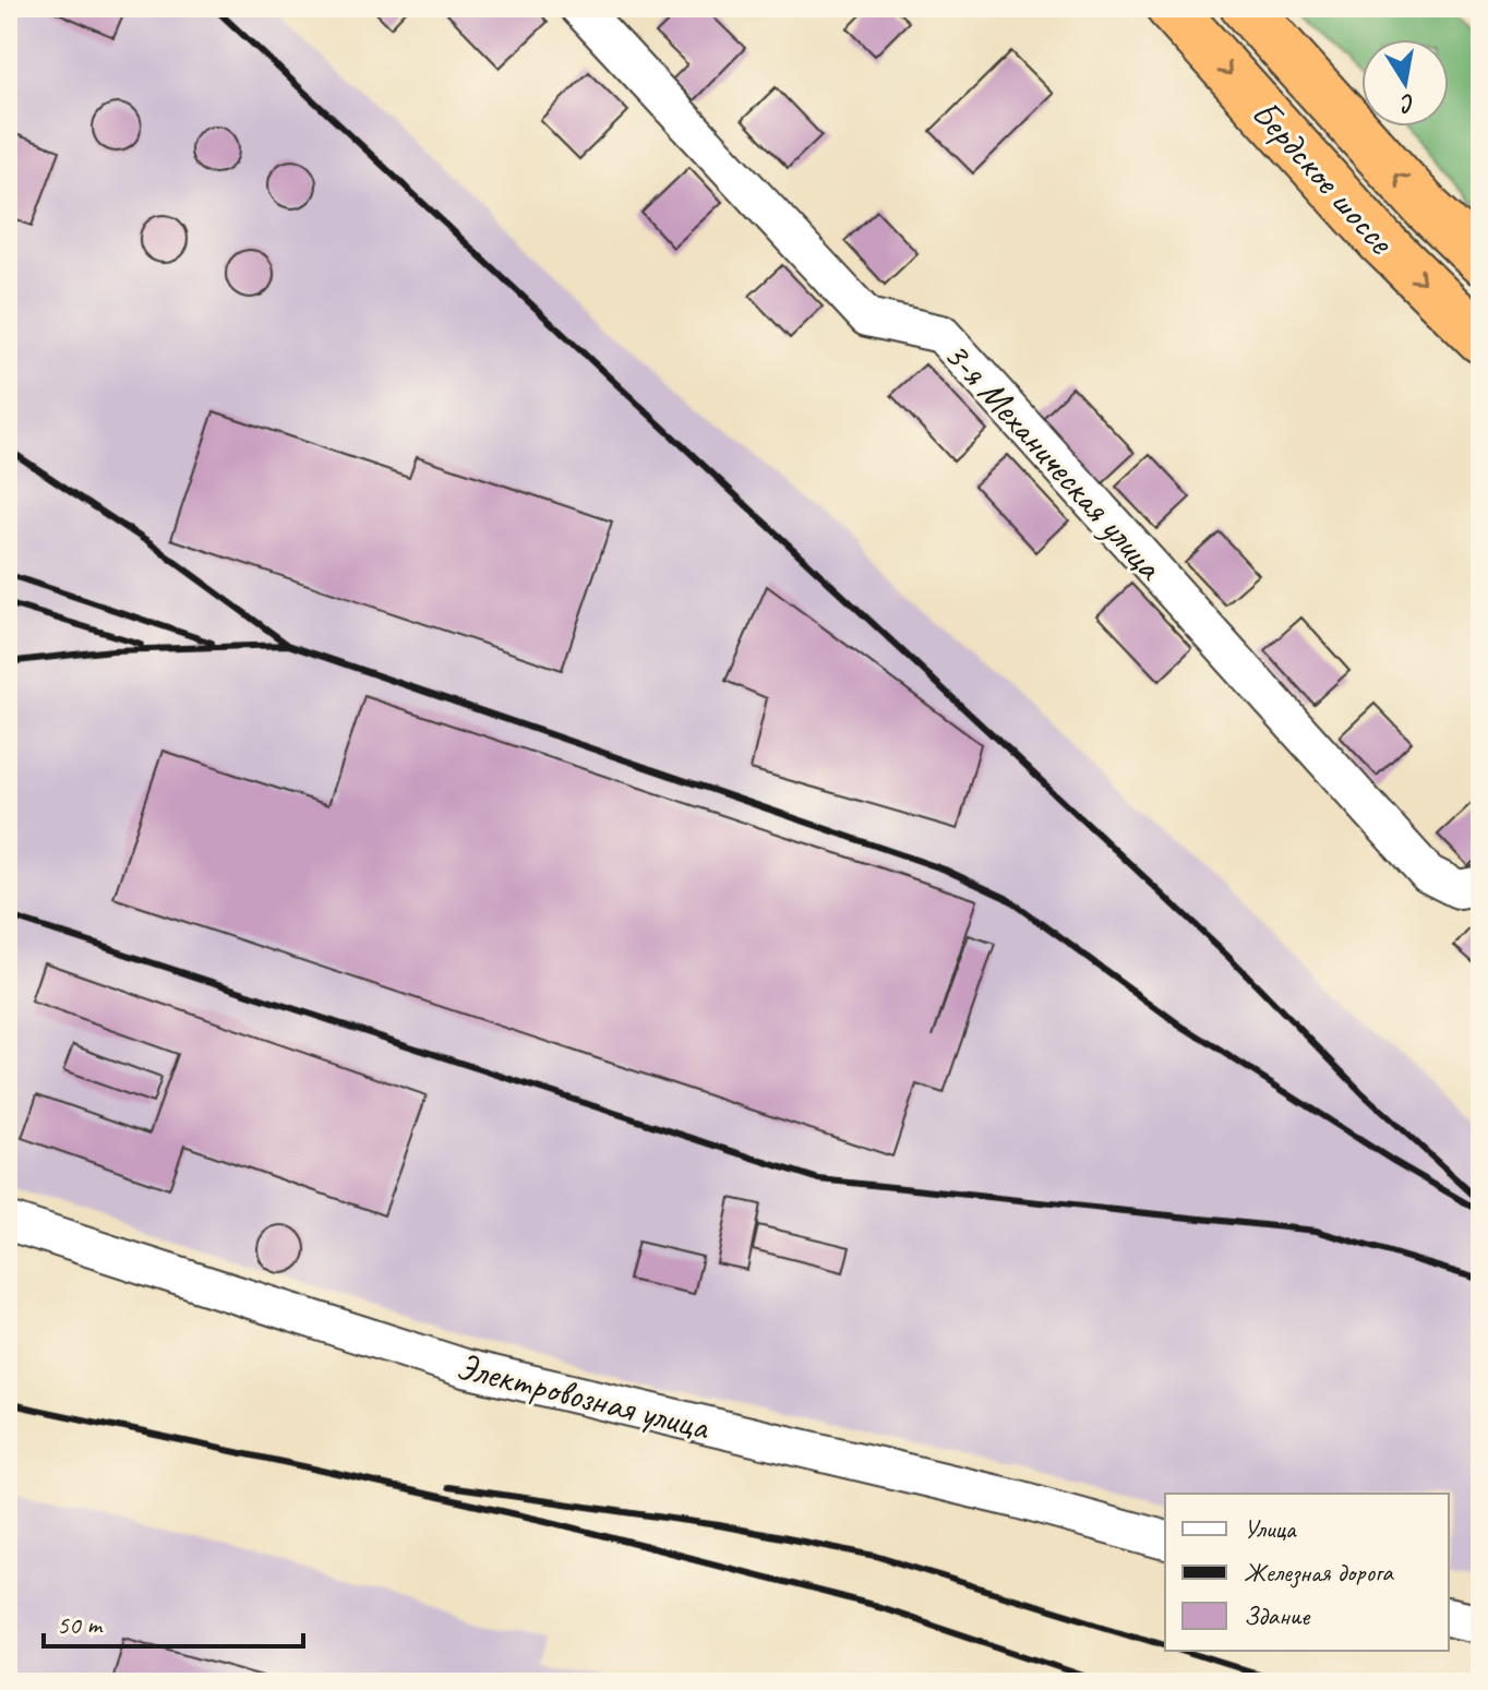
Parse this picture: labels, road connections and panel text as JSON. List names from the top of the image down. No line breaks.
{"streets":{"highway":["Бердское шоссе"],"street":["3-я Механическая улица","Электровозная улица"]},"legend":["Улица","Железная дорога","Здание"],"scale_bar":"50 m","north":"bottom"}
